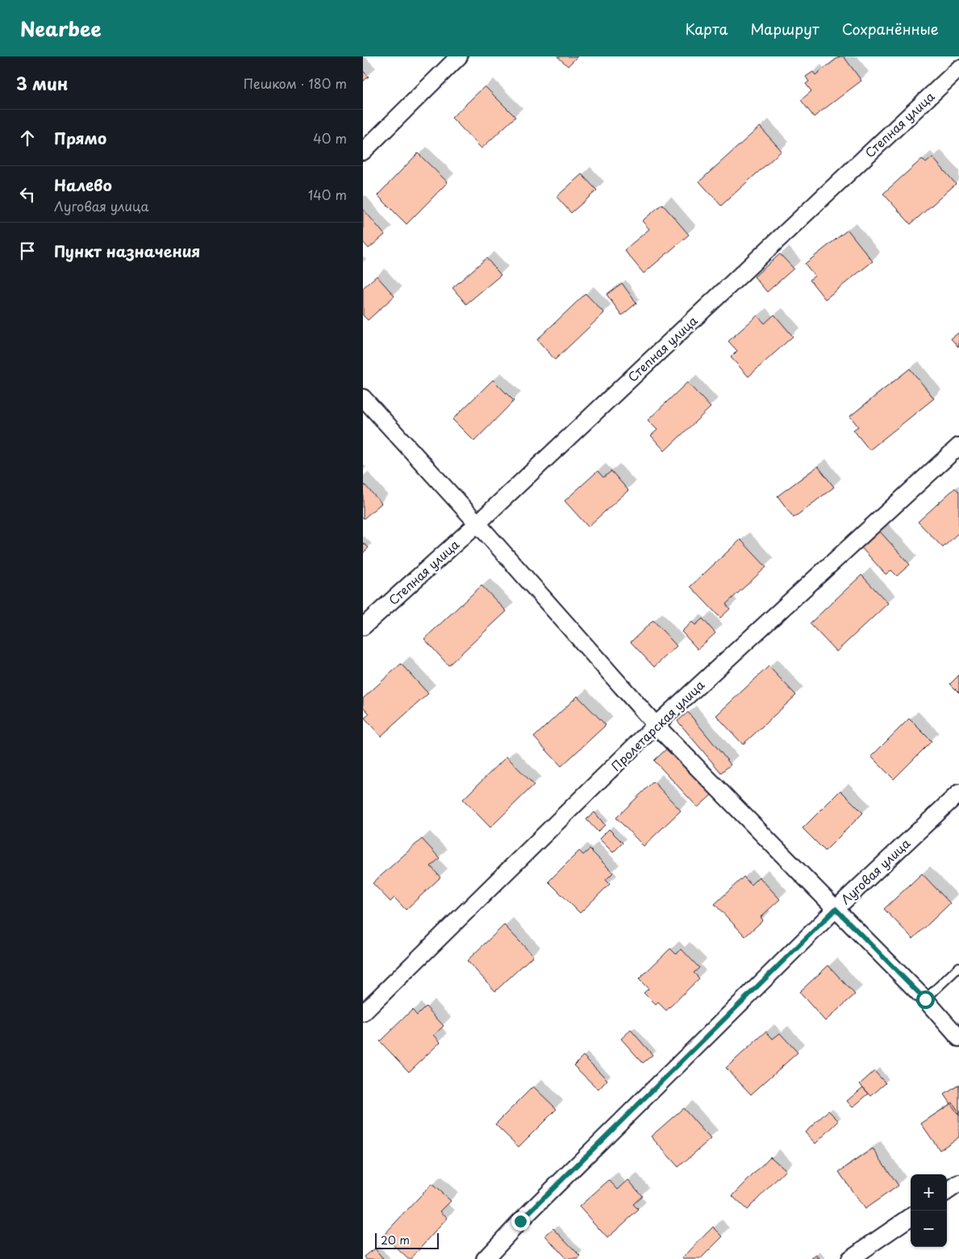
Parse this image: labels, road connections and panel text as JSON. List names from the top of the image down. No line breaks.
{"streets":{"street":["Степная улица","Пролетарская улица","Луговая улица"]},"scale_bar":"20 m","page":{"header":"Nearbee","nav":["Карта","Маршрут","Сохранённые"],"heading":["3 мин","Пешком · 180 m"],"list":[["Прямо","40 m"],["Налево","Луговая улица","140 m"],"Пункт назначения"],"map_buttons":["+","−"],"scale":"20 m"}}
